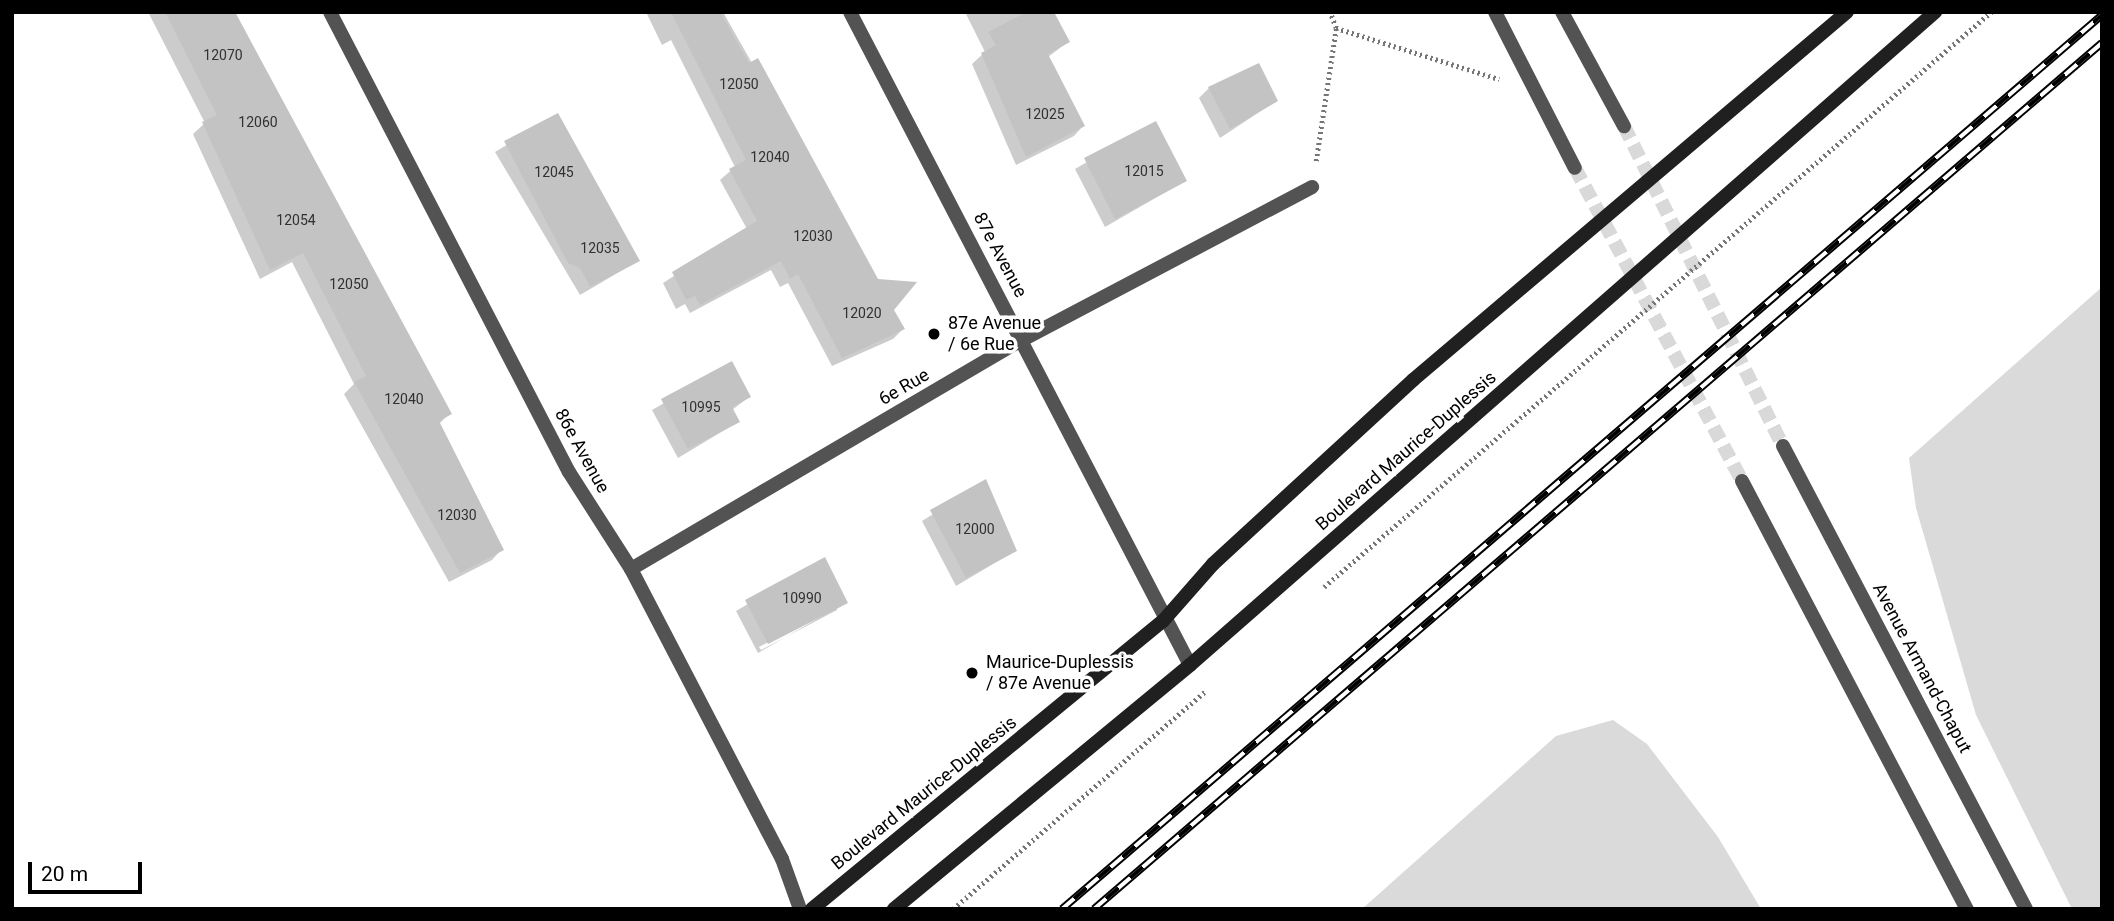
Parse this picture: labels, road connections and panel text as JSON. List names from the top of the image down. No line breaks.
{"streets":{"street":["87e Avenue","6e Rue","86e Avenue","Boulevard Maurice-Duplessis","Avenue Armand-Chaput"]},"crossings":[["87e Avenue","6e Rue"],["87e Avenue","Boulevard Maurice-Duplessis"],["6e Rue","86e Avenue"]],"places":["87e Avenue / 6e Rue","Maurice-Duplessis / 87e Avenue"],"house_numbers":["12070","12050","12025","12060","12040","12015","12045","12054","12030","12035","12050","12020","12040","10995","12030","12000","10990"],"scale_bar":"20 m"}
